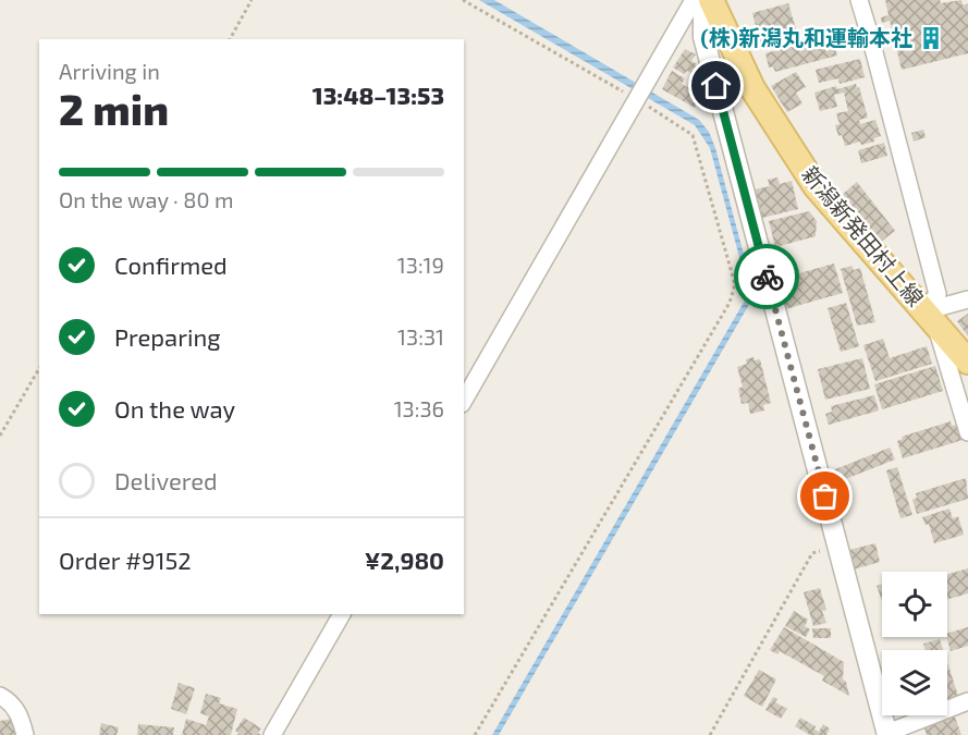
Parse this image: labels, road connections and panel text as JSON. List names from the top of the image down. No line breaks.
{"streets":{"main road":["新潟新発田村上線"]},"places":{"building":["(株)新潟丸和運輸本社"]},"page":{"heading":["2 min","Arriving in","13:48–13:53"],"panel":["Order #9152","¥2,980"],"bar":"On the way · 80 m","list":[["Confirmed","13:19"],["Preparing","13:31"],["On the way","13:36"],"Delivered"]}}
